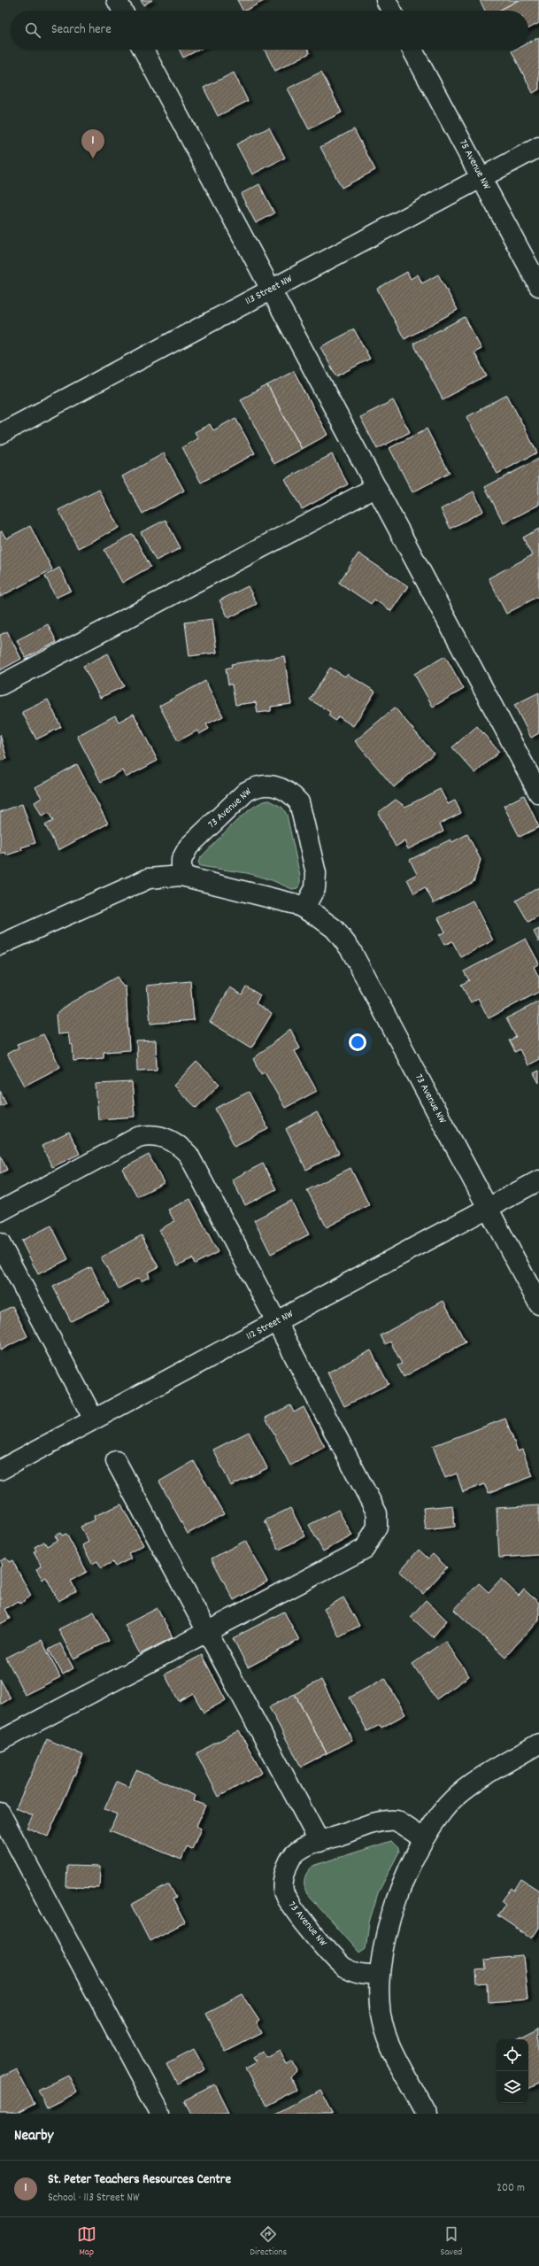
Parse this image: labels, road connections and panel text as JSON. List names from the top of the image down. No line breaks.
{"streets":{"street":["75 Avenue NW","113 Street NW","73 Avenue NW","112 Street NW"]},"crossings":[["75 Avenue NW","113 Street NW"],["73 Avenue NW","112 Street NW"]],"page":{"search":"Search here","pins":"1","heading":"Nearby","list":[{"mark":"1","name":"St. Peter Teachers Resources Centre","note":"School · 113 Street NW","value":"200 m"}],"nav":["Map","Directions","Saved"]}}
